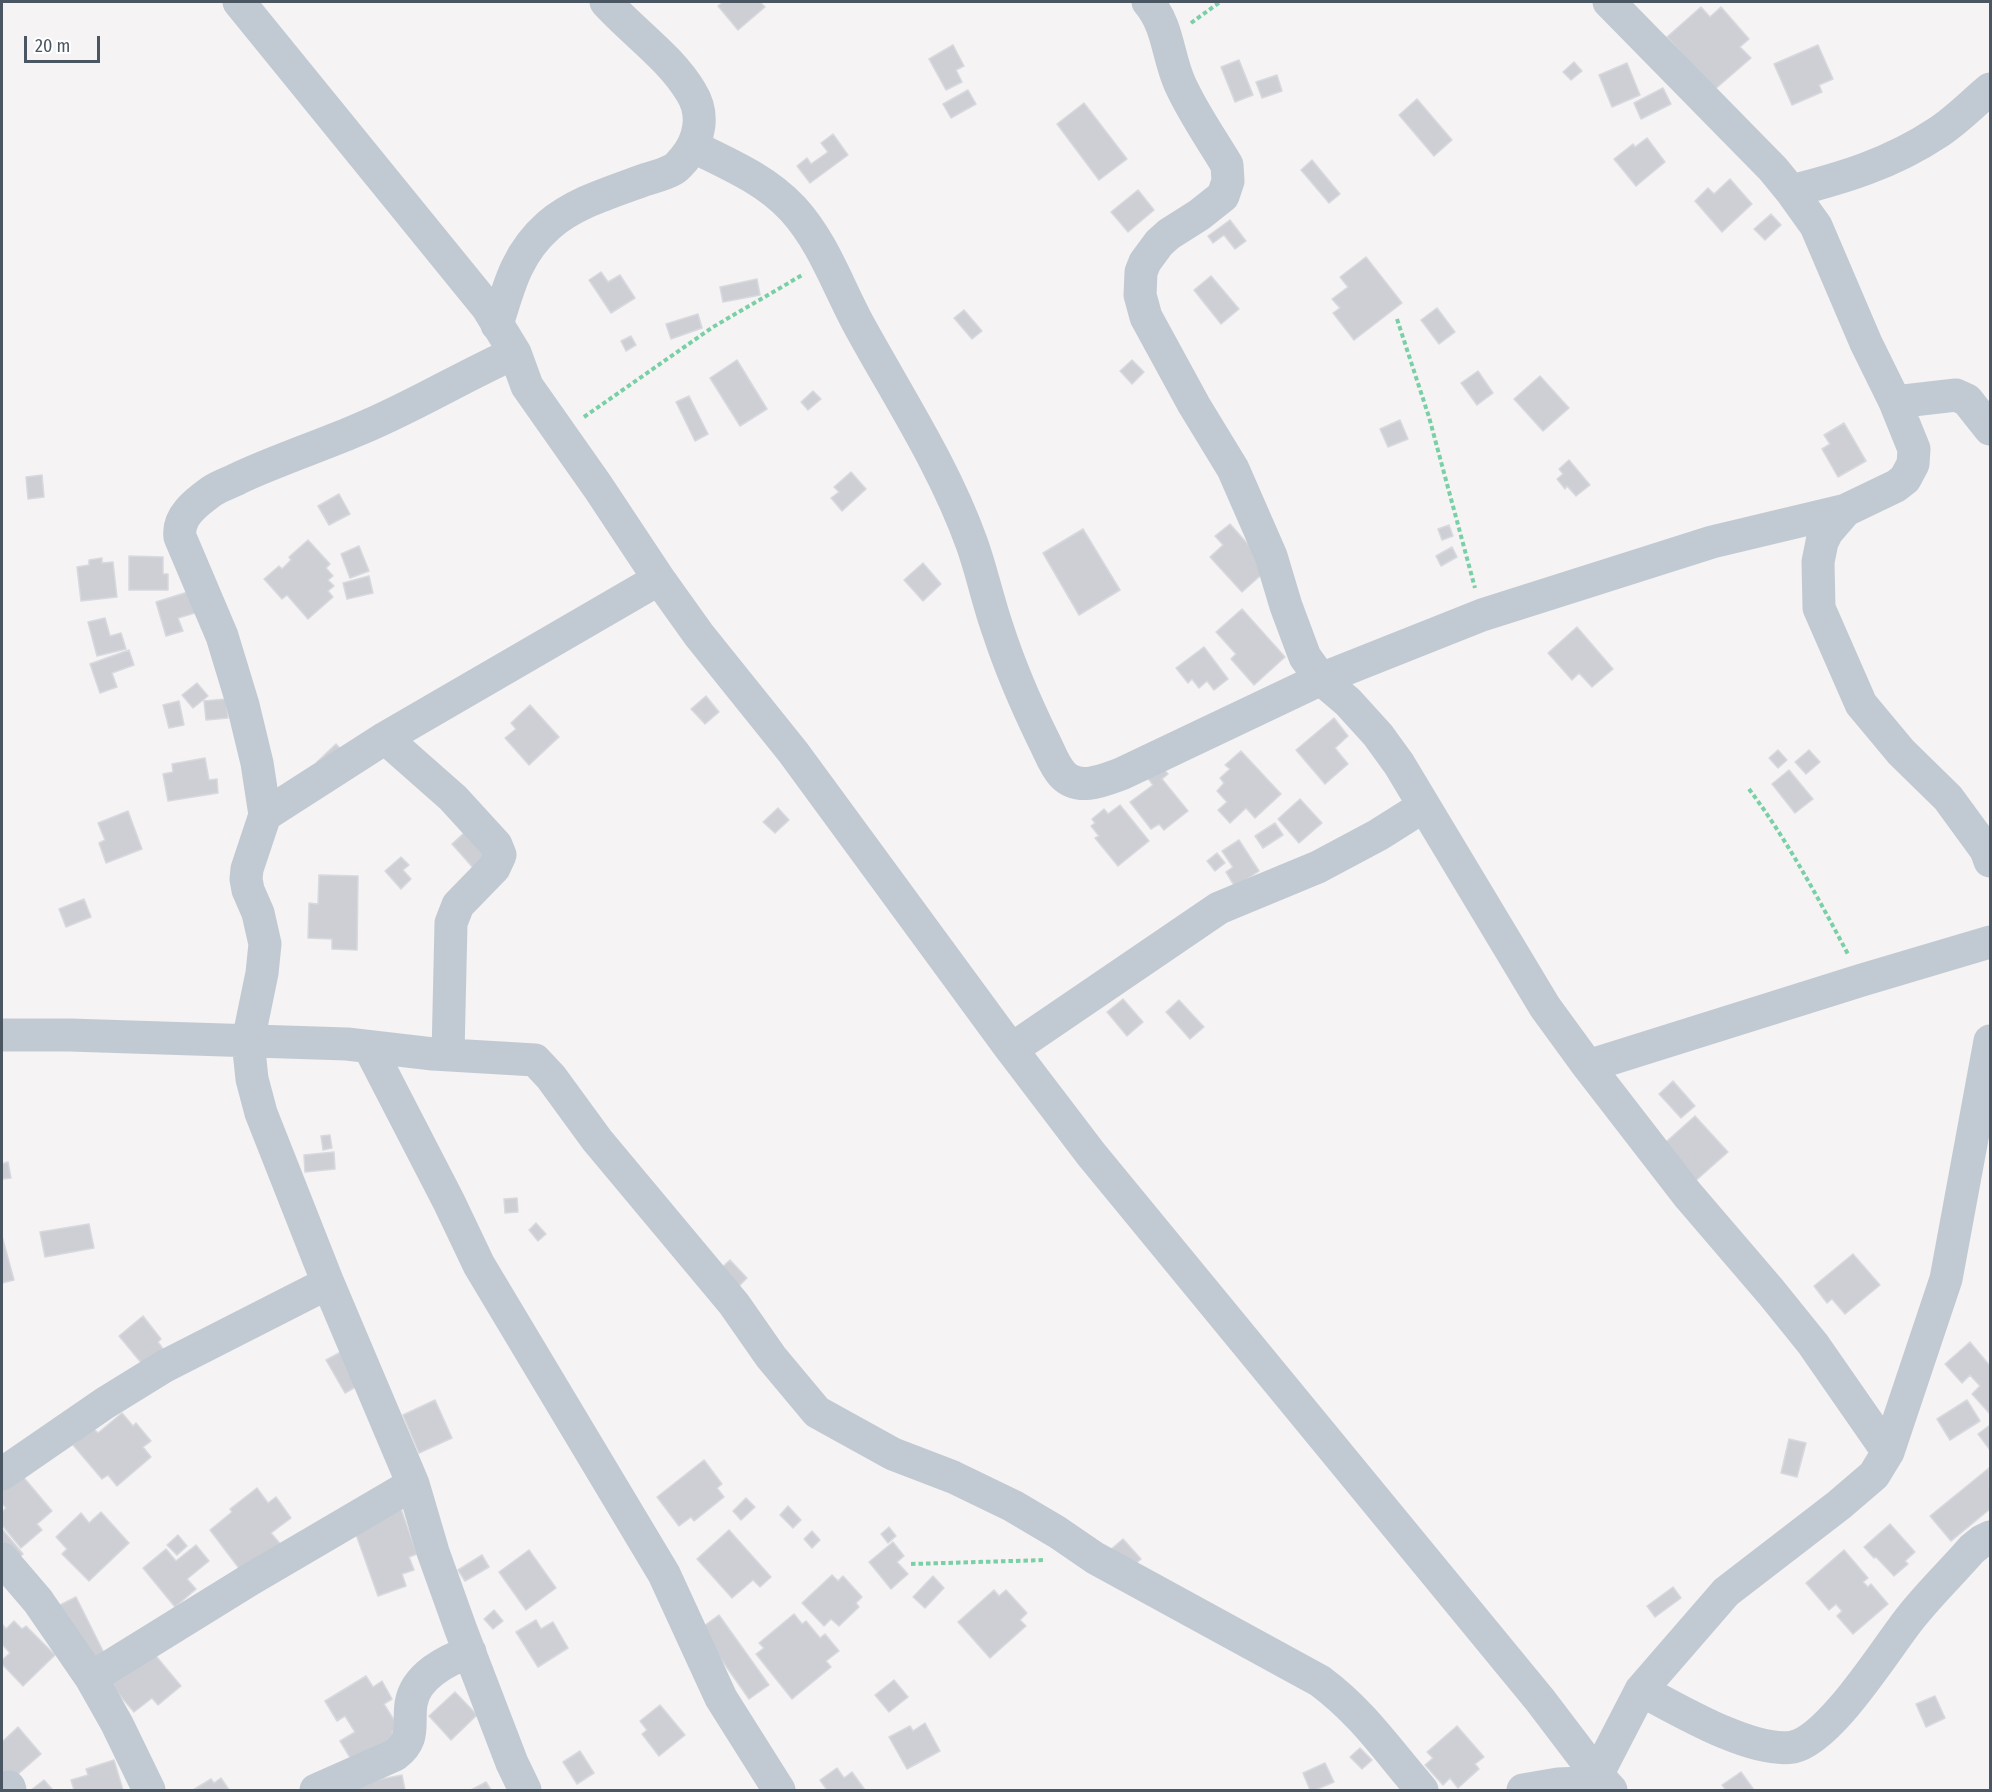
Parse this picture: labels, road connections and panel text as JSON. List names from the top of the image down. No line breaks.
{"scale_bar":"20 m"}
